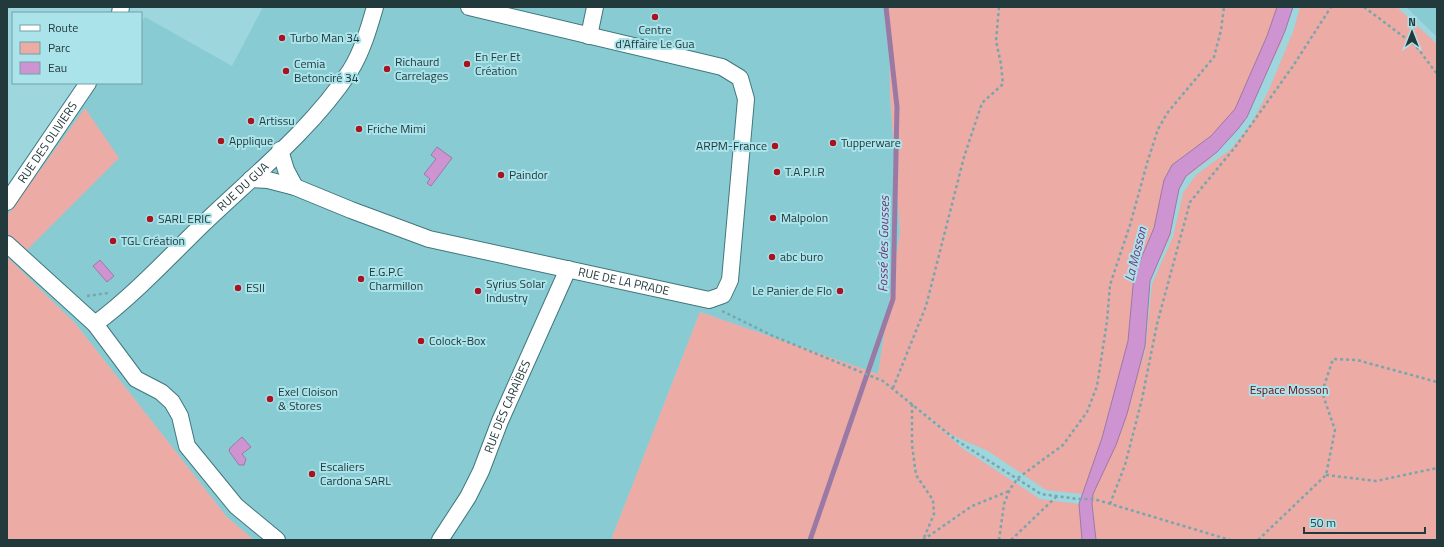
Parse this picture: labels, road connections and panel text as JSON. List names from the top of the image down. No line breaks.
{"streets":{"street":["RUE DES OLIVIERS","RUE DU GUA","RUE DE LA PRADE","RUE DES CARAÏBES"]},"crossings":[["RUE DU GUA","RUE DE LA PRADE"],["RUE DE LA PRADE","RUE DES CARAÏBES"]],"water":["Fossé des Gousses","La Mosson"],"parks":["Espace Mosson"],"places":["Centre d'Affaire Le Gua","Turbo Man 34","En Fer Et Création","Richaurd Carrelages","Cemia Betonciré 34","Artissu","Friche Mimi","Applique","Tupperware","ARPM-France","T.A.P.I.R","Paindor","Malpolon","SARL ERIC","TGL Création","abc buro","E.G.P.C Charmillon","ESII","Syrius Solar Industry","Le Panier de Flo","Colock-Box","Exel Cloison & Stores","Escaliers Cardona SARL"],"legend":["Route","Parc","Eau"],"scale_bar":"50 m","north":"top"}
